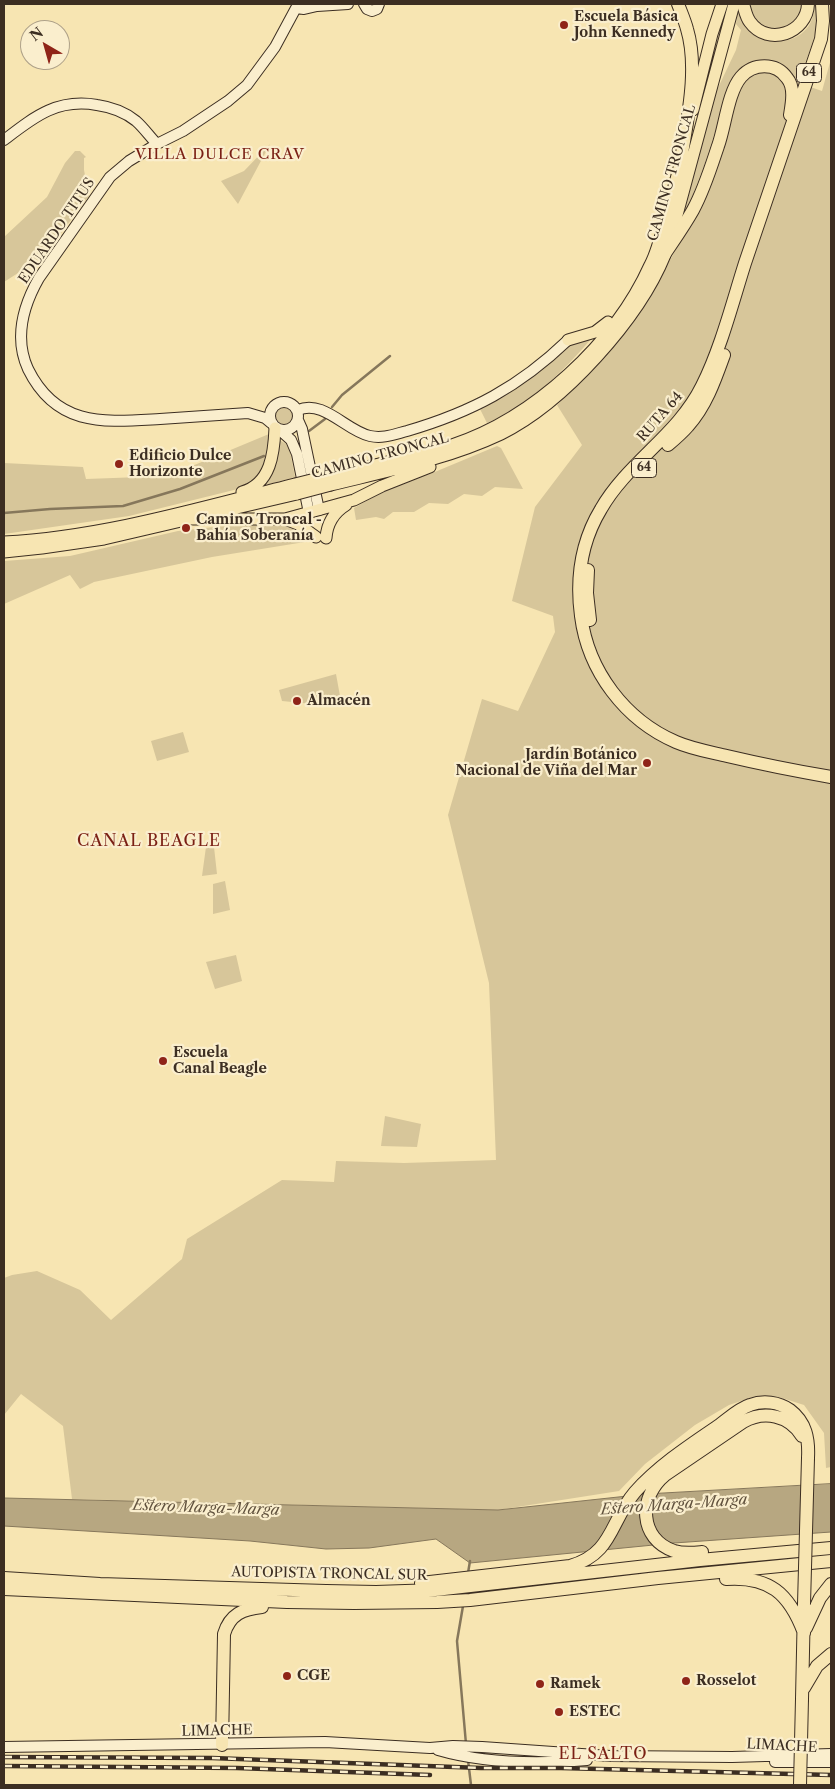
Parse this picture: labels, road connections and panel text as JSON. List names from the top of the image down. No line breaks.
{"streets":{"highway":["64","RUTA 64","AUTOPISTA TRONCAL SUR"],"main road":["CAMINO TRONCAL"],"street":["EDUARDO TITUS","LIMACHE"]},"districts":["VILLA DULCE CRAV","CANAL BEAGLE","EL SALTO"],"water":["Estero Marga-Marga"],"places":["Escuela Básica John Kennedy","Edificio Dulce Horizonte","Camino Troncal - Bahía Soberanía","Almacén","Jardín Botánico Nacional de Viña del Mar","Escuela Canal Beagle","CGE","Rosselot","Ramek","ESTEC"],"north":"top left"}
